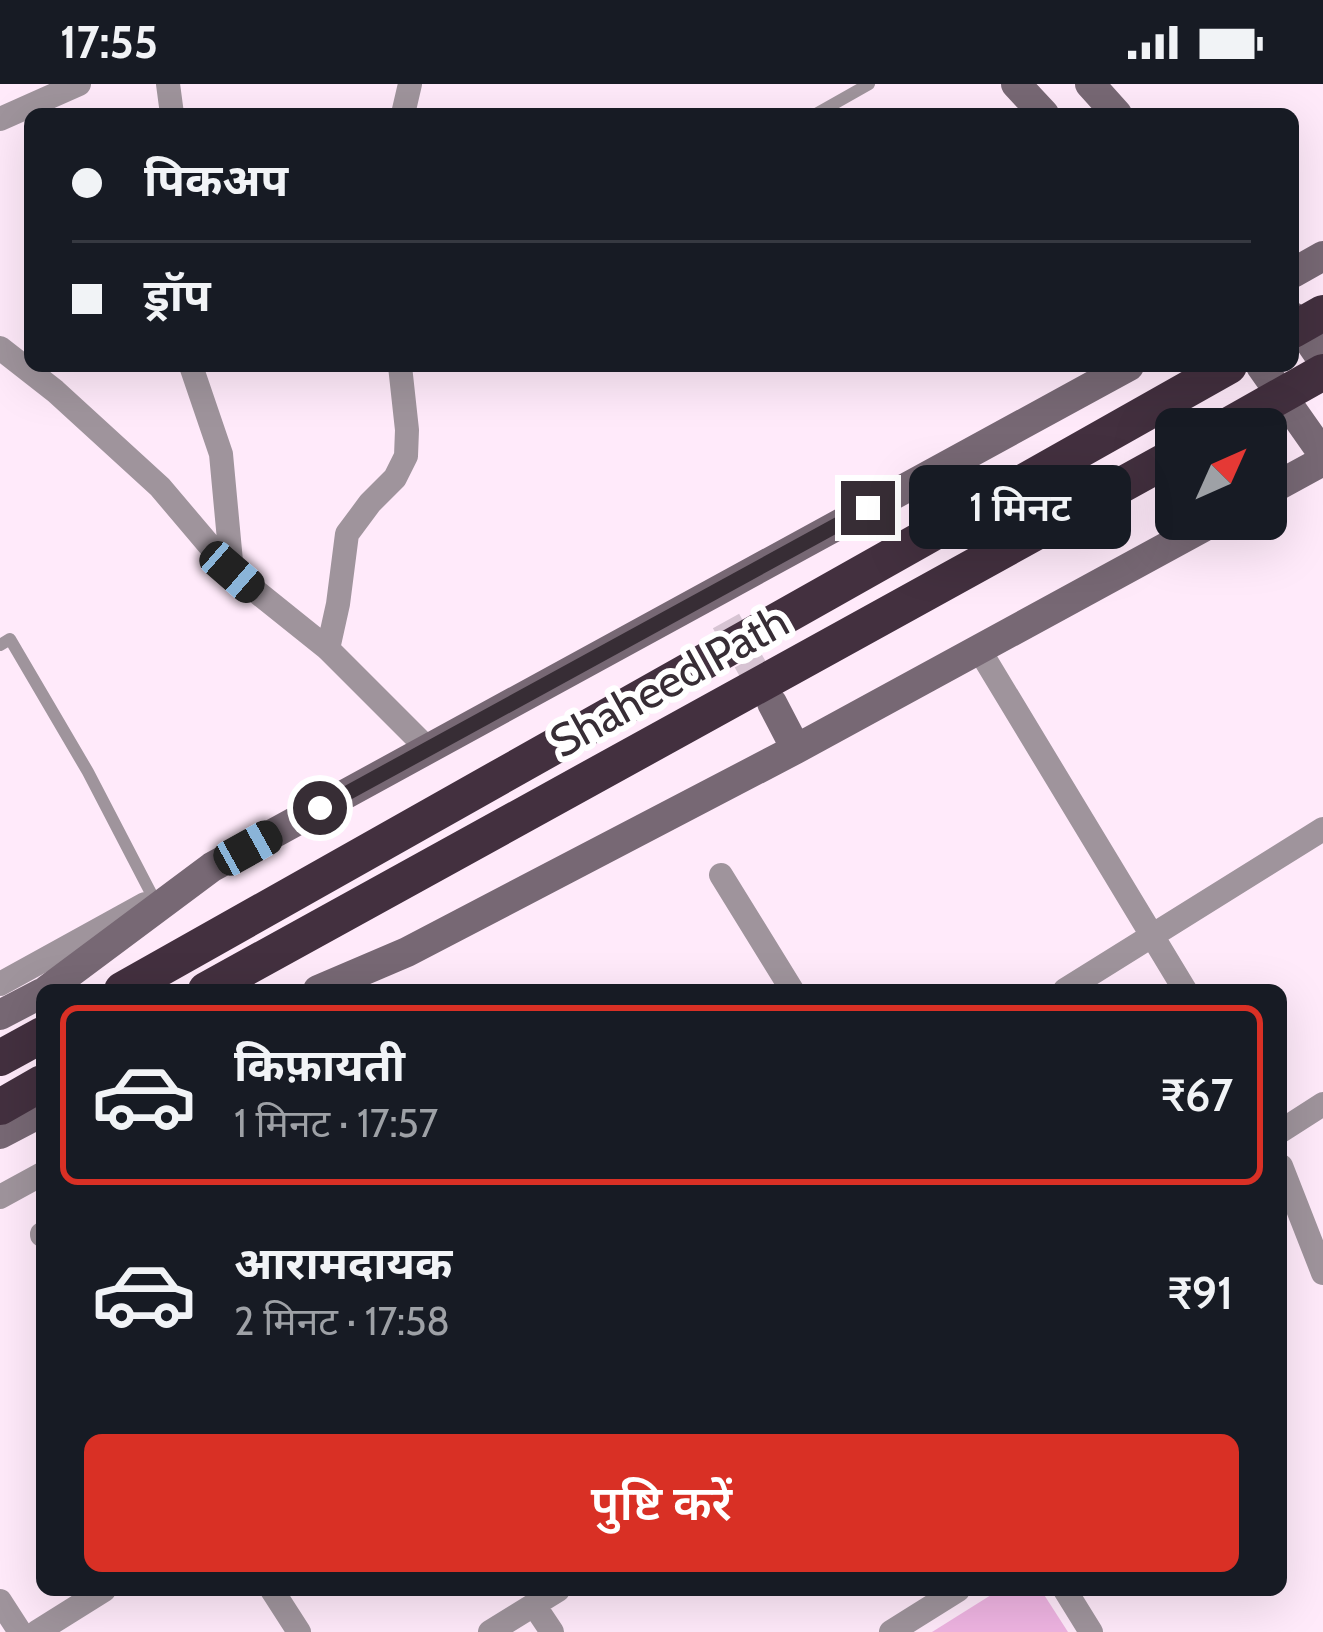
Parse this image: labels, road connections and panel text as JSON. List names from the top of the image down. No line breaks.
{"streets":{"highway":["Shaheed Path"]},"north":"top right","page":{"status":"17:55","banner":["पिकअप","ड्रॉप"],"bubble":"1 मिनट","list":[{"name":"किफ़ायती","note":"1 मिनट · 17:57","value":"₹67"},{"name":"आरामदायक","note":"2 मिनट · 17:58","value":"₹91"}],"buttons":"पुष्टि करें"}}
